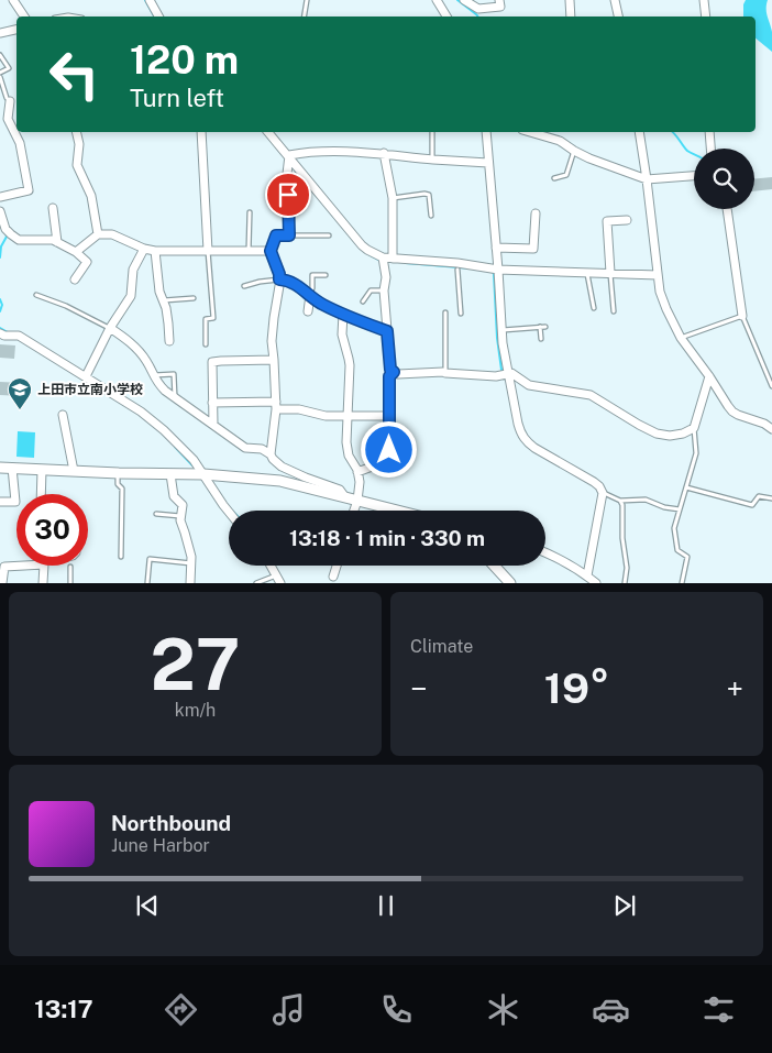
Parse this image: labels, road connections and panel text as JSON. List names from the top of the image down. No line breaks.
{"places":{"school or university":["上田市立南小学校"]},"page":{"turn":["120 m","Turn left"],"limit":"30","trip":"13:18 · 1 min · 330 m","tile":[["27","km/h"],"Climate"],"heat":["−","19°","+"],"song":["Northbound","June Harbor"],"tabs":"13:17"}}
